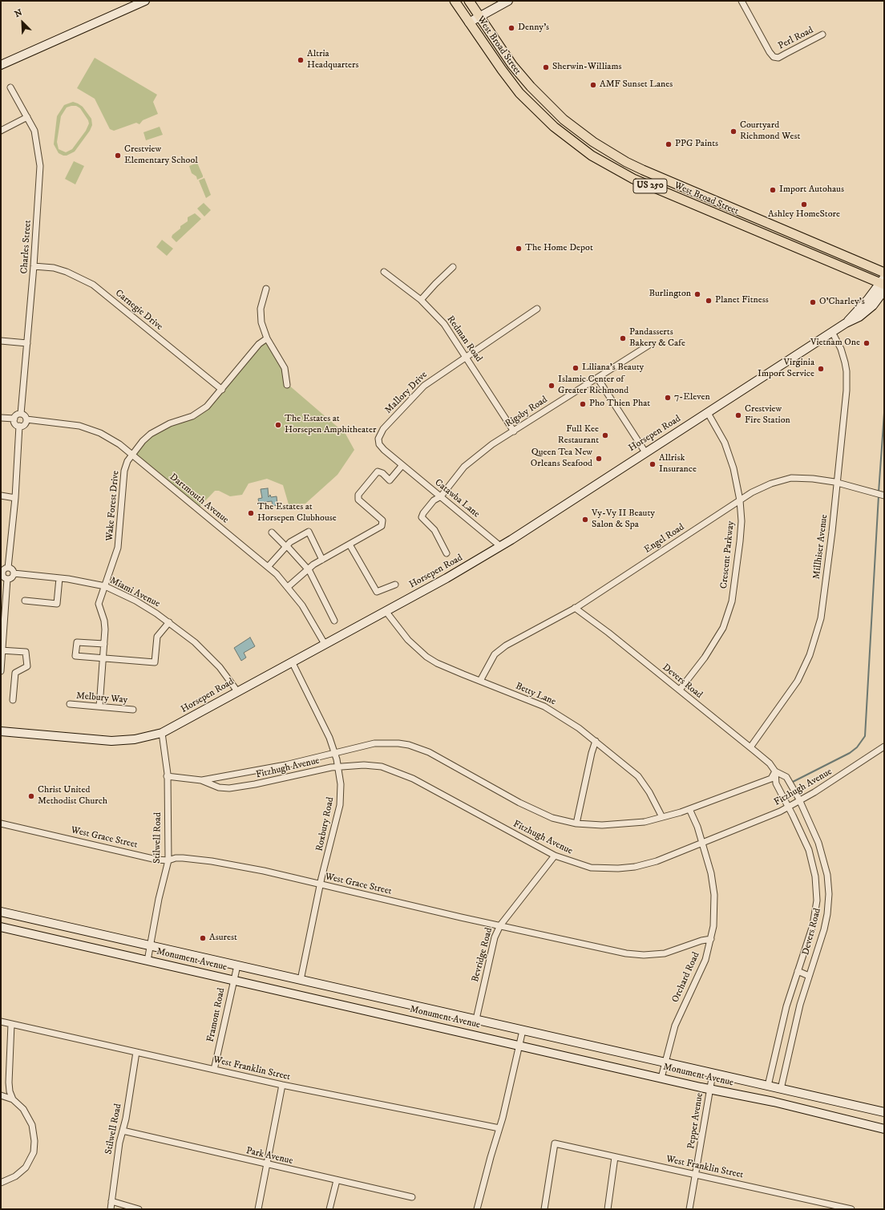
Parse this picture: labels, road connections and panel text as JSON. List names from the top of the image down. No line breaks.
{"streets":{"main road":["West Broad Street","US 250"],"street":["Perl Road","Charles Street","Carnegie Drive","Redman Road","Mallory Drive","Rigsby Road","Horsepen Road","Dartmouth Avenue","Catawba Lane","Wake Forest Drive","Engel Road","Millhiser Avenue","Crescent Parkway","Miami Avenue","Devers Road","Betty Lane","Melbury Way","Fitzhugh Avenue","Roxbury Road","West Grace Street","Stilwell Road","Bevridge Road","Monument Avenue","Orchard Road","Framont Road","West Franklin Street","Pepper Avenue","Park Avenue"]},"crossings":[["West Broad Street","Horsepen Road"],["Charles Street","Carnegie Drive"],["Charles Street","Dartmouth Avenue"],["Carnegie Drive","Wake Forest Drive"],["Redman Road","Mallory Drive"],["Redman Road","Rigsby Road"],["Mallory Drive","Catawba Lane"],["Rigsby Road","Catawba Lane"],["Horsepen Road","Dartmouth Avenue"],["Horsepen Road","Catawba Lane"],["Horsepen Road","Millhiser Avenue"],["Horsepen Road","Crescent Parkway"],["Horsepen Road","Miami Avenue"],["Horsepen Road","Betty Lane"],["Horsepen Road","Roxbury Road"],["Horsepen Road","Stilwell Road"],["Dartmouth Avenue","Wake Forest Drive"],["Wake Forest Drive","Miami Avenue"],["Wake Forest Drive","Melbury Way"],["Engel Road","Millhiser Avenue"],["Engel Road","Crescent Parkway"],["Engel Road","Devers Road"],["Engel Road","Betty Lane"],["Millhiser Avenue","Devers Road"],["Crescent Parkway","Devers Road"],["Devers Road","Fitzhugh Avenue"],["Devers Road","Monument Avenue"],["Betty Lane","Fitzhugh Avenue"],["Fitzhugh Avenue","Roxbury Road"],["Fitzhugh Avenue","Stilwell Road"],["Fitzhugh Avenue","Bevridge Road"],["Fitzhugh Avenue","Orchard Road"],["Roxbury Road","West Grace Street"],["Roxbury Road","Monument Avenue"],["West Grace Street","Stilwell Road"],["West Grace Street","Bevridge Road"],["West Grace Street","Orchard Road"],["Stilwell Road","Monument Avenue"],["Stilwell Road","West Franklin Street"],["Stilwell Road","Park Avenue"],["Bevridge Road","Monument Avenue"],["Monument Avenue","Orchard Road"],["Monument Avenue","Framont Road"],["Monument Avenue","Pepper Avenue"],["Framont Road","West Franklin Street"],["West Franklin Street","Pepper Avenue"]],"places":["Denny's","Altria Headquarters","Sherwin-Williams","AMF Sunset Lanes","Courtyard Richmond West","PPG Paints","Crestview Elementary School","Import Autohaus","Ashley HomeStore","The Home Depot","Burlington","Planet Fitness","O'Charley's","Pandasserts Bakery & Cafe","Vietnam One","Liliana's Beauty","Virginia Import Service","Islamic Center of Greater Richmond","7-Eleven","Pho Thien Phat","Crestview Fire Station","The Estates at Horsepen Amphitheater","Full Kee Restaurant","Queen Tea New Orleans Seafood","Allrisk Insurance","The Estates at Horsepen Clubhouse","Vy-Vy II Beauty Salon & Spa","Christ United Methodist Church","Asurest"],"north":"top left"}
